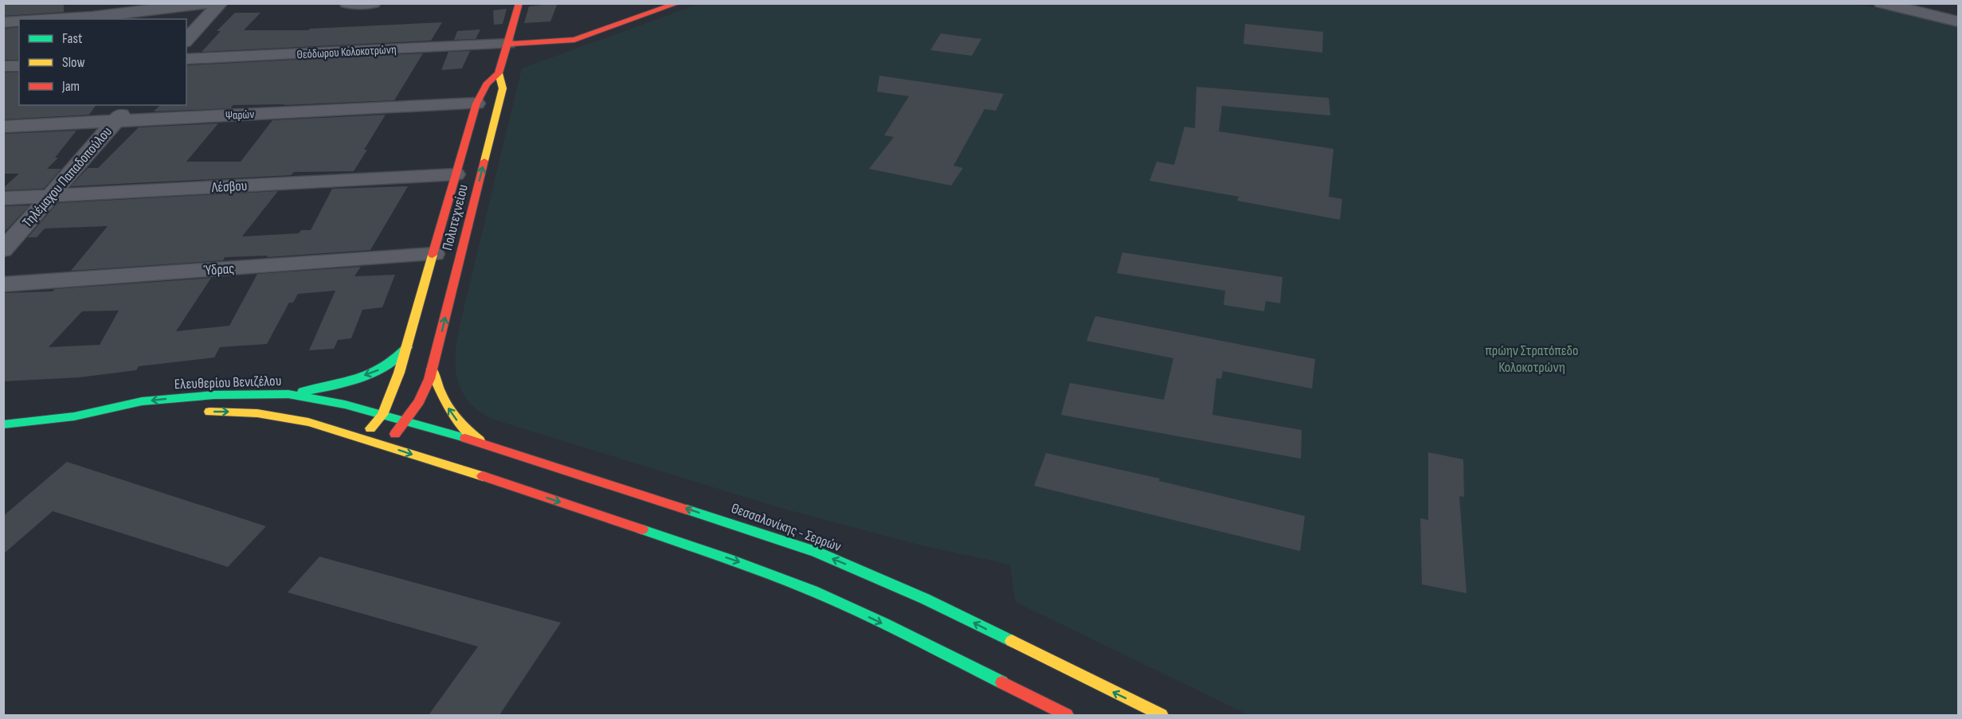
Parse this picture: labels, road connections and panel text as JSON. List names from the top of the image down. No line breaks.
{"streets":{"main road":["Πολυτεχνείου","Ελευθερίου Βενιζέλου","Θεσσαλονίκης - Σερρών"],"street":["Θεόδωρου Κολοκοτρώνη","Ψαρών","Τηλέμαχου Παπαδοπούλου","Λέσβου","Ύδρας"]},"crossings":[["Θεόδωρου Κολοκοτρώνη","Πολυτεχνείου"],["Ψαρών","Τηλέμαχου Παπαδοπούλου"],["Ψαρών","Πολυτεχνείου"],["Τηλέμαχου Παπαδοπούλου","Λέσβου"],["Λέσβου","Πολυτεχνείου"],["Πολυτεχνείου","Ύδρας"],["Πολυτεχνείου","Ελευθερίου Βενιζέλου"],["Πολυτεχνείου","Θεσσαλονίκης - Σερρών"],["Ελευθερίου Βενιζέλου","Θεσσαλονίκης - Σερρών"]],"parks":["πρώην Στρατόπεδο Κολοκοτρώνη"],"legend":["Fast","Slow","Jam"]}
